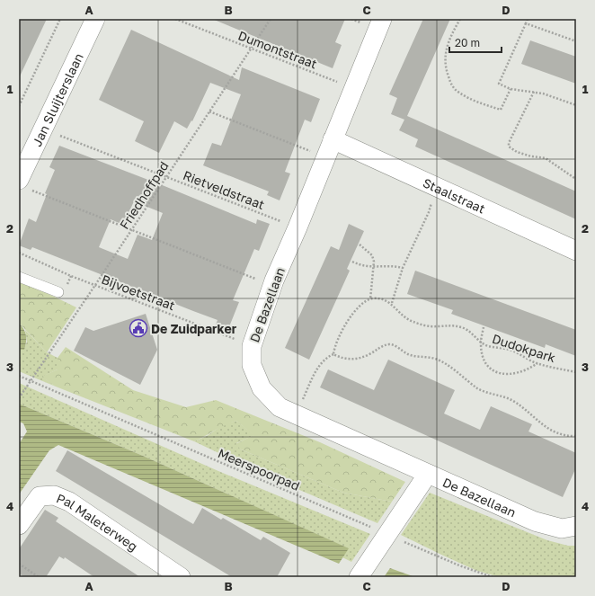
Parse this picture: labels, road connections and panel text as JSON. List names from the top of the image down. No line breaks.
{"streets":{"street":["Jan Sluijterslaan","Staalstraat","De Bazellaan","Pal Maleterweg"],"path":["Dumontstraat","Rietveldstraat","Friedhoffpad","Bijvoetstraat","Dudokpark","Meerspoorpad"]},"crossings":[["Dumontstraat","Friedhoffpad"],["Dumontstraat","De Bazellaan"],["Jan Sluijterslaan","Rietveldstraat"],["Rietveldstraat","Friedhoffpad"],["Rietveldstraat","De Bazellaan"],["Friedhoffpad","Bijvoetstraat"],["Friedhoffpad","Meerspoorpad"],["Staalstraat","De Bazellaan"],["Bijvoetstraat","De Bazellaan"]],"places":{"public building":["De Zuidparker"]},"scale_bar":"20 m","grid":{"columns":["A","B","C","D"],"rows":["1","2","3","4"]}}
